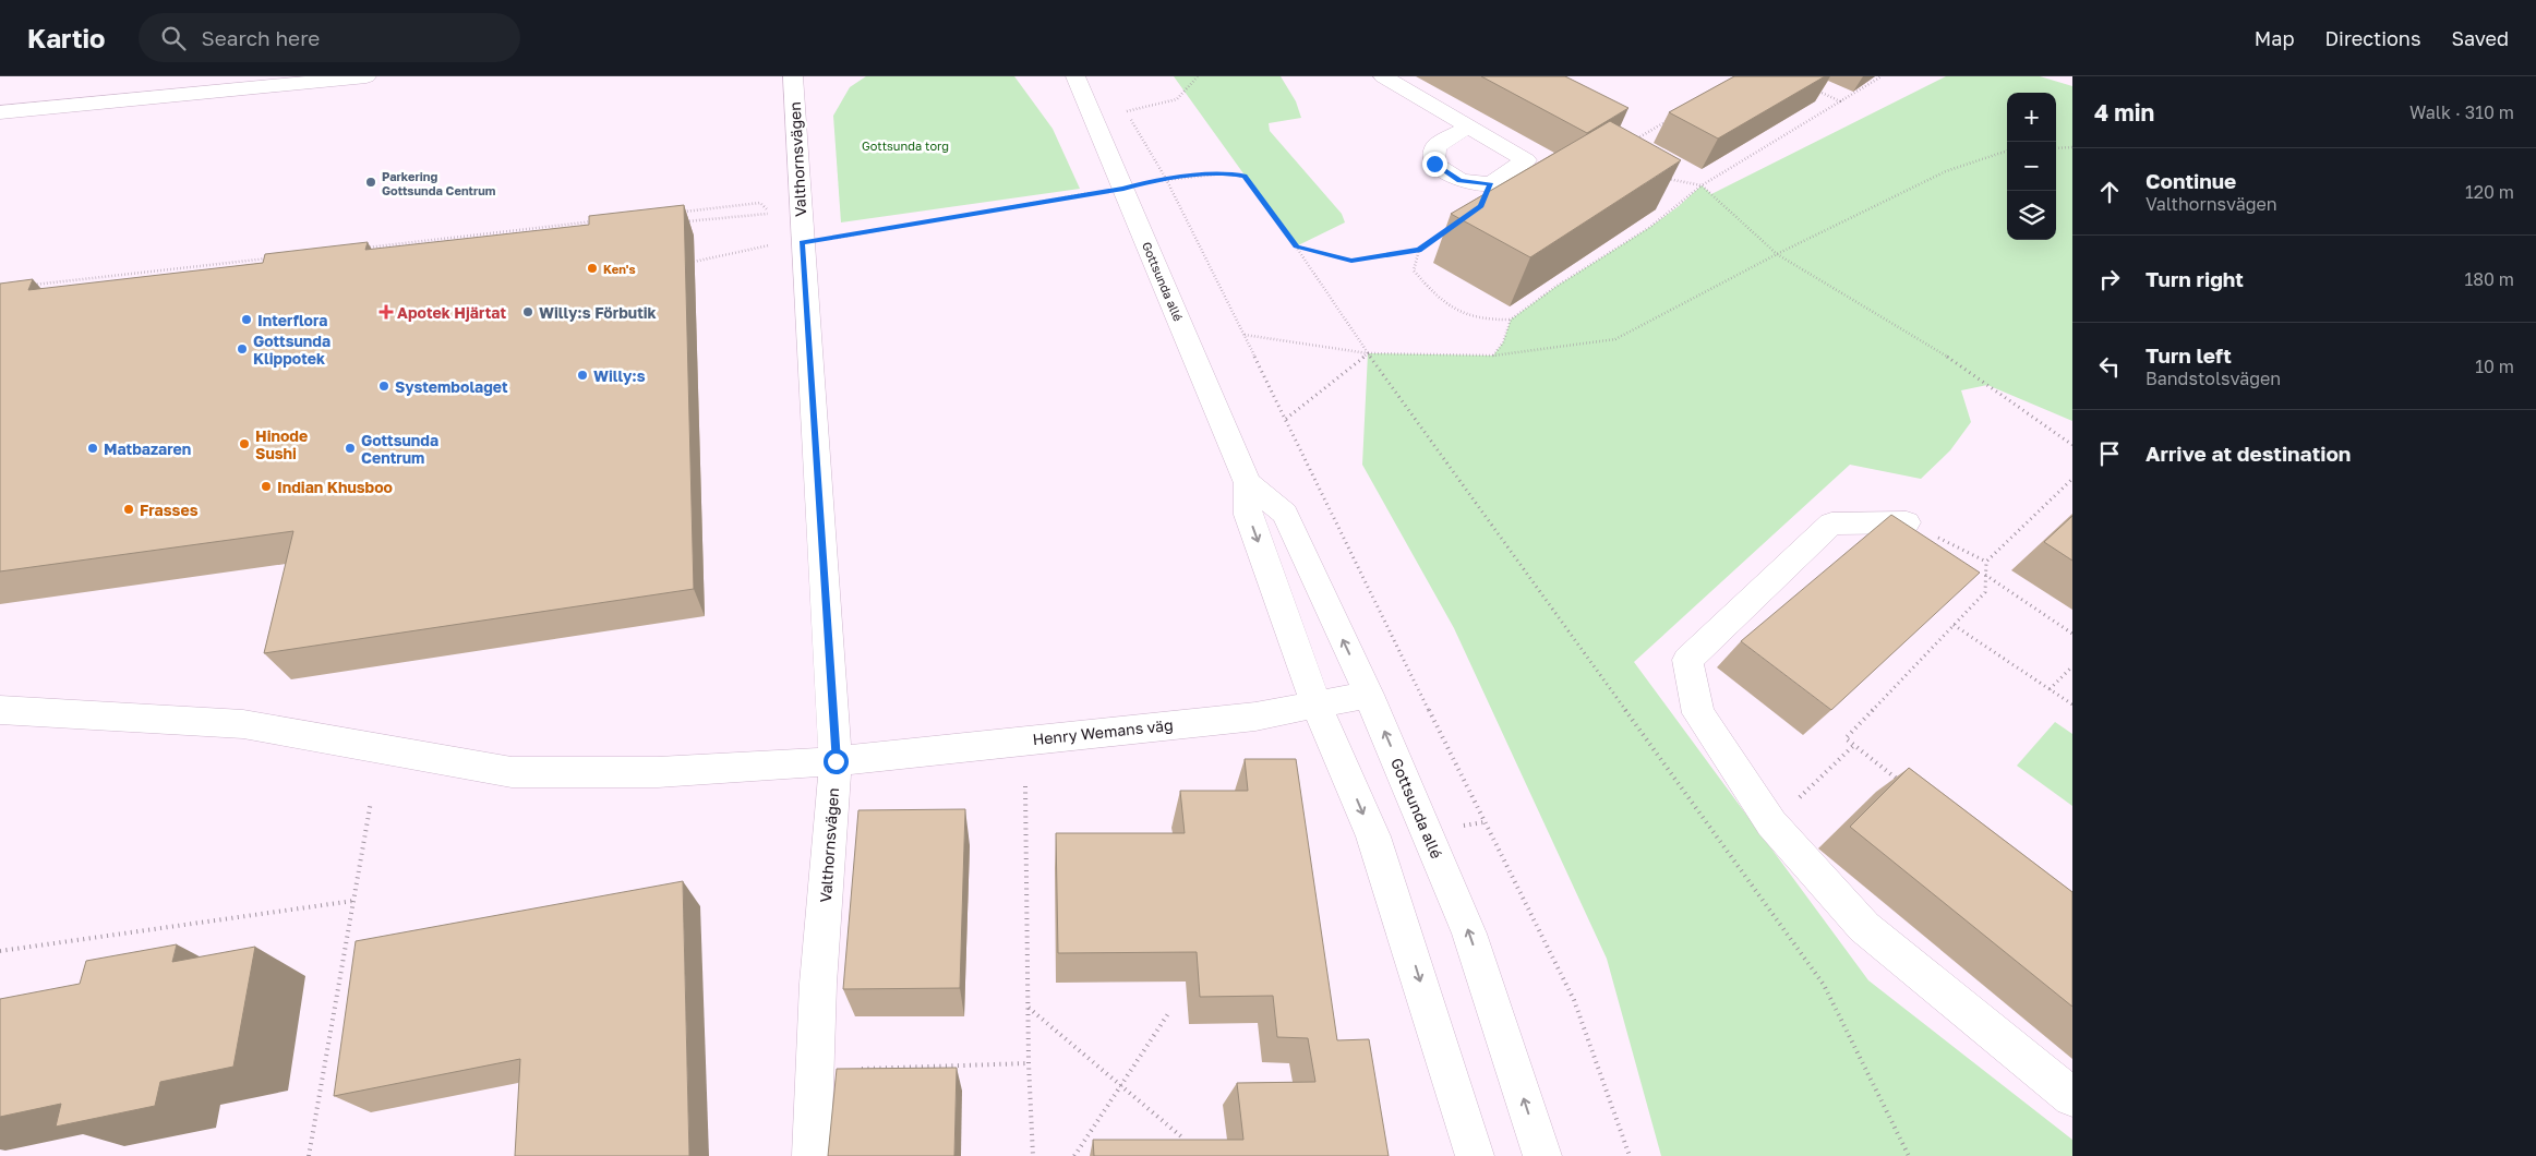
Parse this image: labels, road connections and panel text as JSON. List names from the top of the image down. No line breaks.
{"streets":{"street":["Valthornsvägen","Gottsunda allé","Henry Wemans väg"]},"crossings":[["Valthornsvägen","Henry Wemans väg"],["Gottsunda allé","Henry Wemans väg"]],"parks":["Gottsunda torg"],"places":{"other":["Parkering Gottsunda Centrum","Ken's","Willy:s Förbutik","Interflora","Gottsunda Klippotek","Willy:s","Systembolaget","Hinode Sushi","Matbazaren","Gottsunda Centrum","Indian Khusboo","Frasses"],"health":["Apotek Hjärtat"]},"page":{"header":"Kartio","search":"Search here","nav":["Map","Directions","Saved"],"heading":["4 min","Walk · 310 m"],"map_buttons":["+","−"],"list":[["Continue","Valthornsvägen","120 m"],["Turn right","180 m"],["Turn left","Bandstolsvägen","10 m"],"Arrive at destination"]}}
